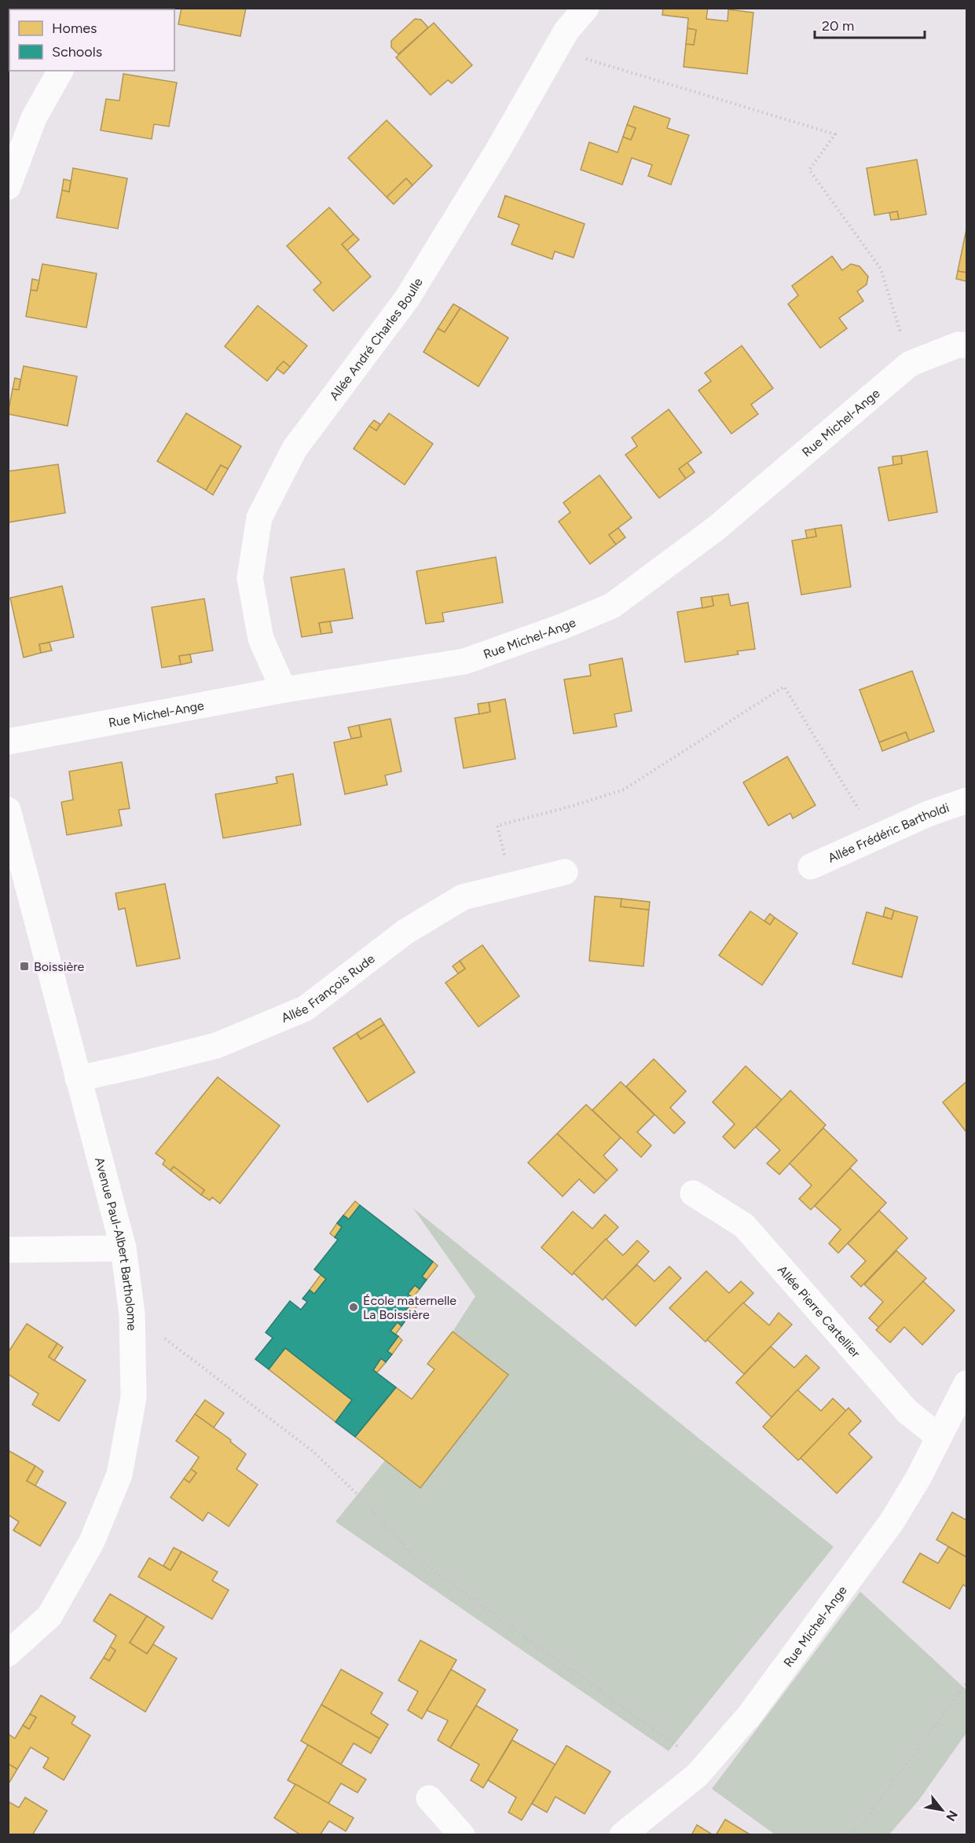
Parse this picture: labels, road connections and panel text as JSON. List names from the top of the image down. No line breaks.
{"streets":{"street":["Allée André Charles Boulle","Rue Michel-Ange","Allée Frédéric Bartholdi","Allée François Rude","Avenue Paul-Albert Bartholome","Allée Pierre Cartellier"]},"crossings":[["Allée André Charles Boulle","Rue Michel-Ange"],["Rue Michel-Ange","Allée Pierre Cartellier"],["Allée François Rude","Avenue Paul-Albert Bartholome"]],"places":{"transit":["Boissière"],"other":["École maternelle La Boissière"]},"legend":["Homes","Schools"],"scale_bar":"20 m","north":"bottom right"}
